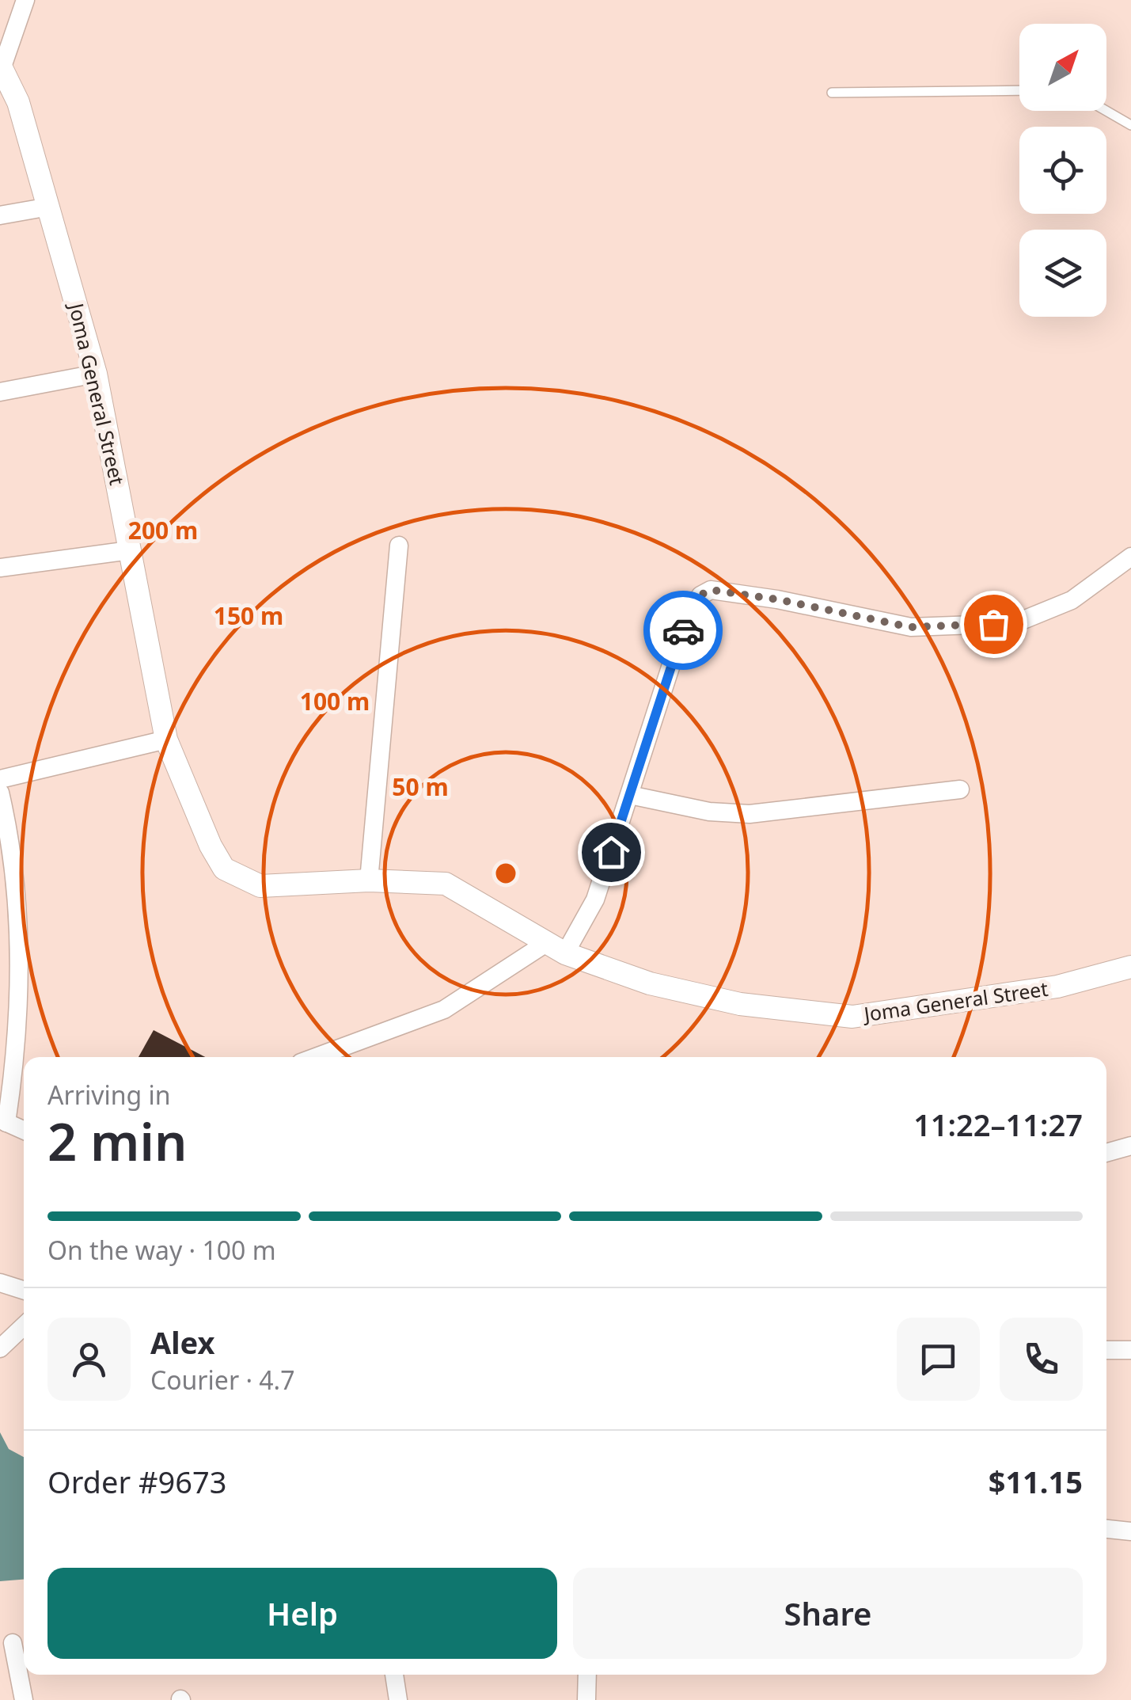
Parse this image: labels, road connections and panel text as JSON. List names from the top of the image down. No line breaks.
{"streets":{"street":["Joma General Street"]},"north":"top right","page":{"heading":["2 min","Arriving in","11:22–11:27"],"panel":["Alex","Courier · 4.7","Order #9673","$11.15"],"bar":"On the way · 100 m","buttons":["Help","Share"]},"rings":["200 m","150 m","100 m","50 m"]}
